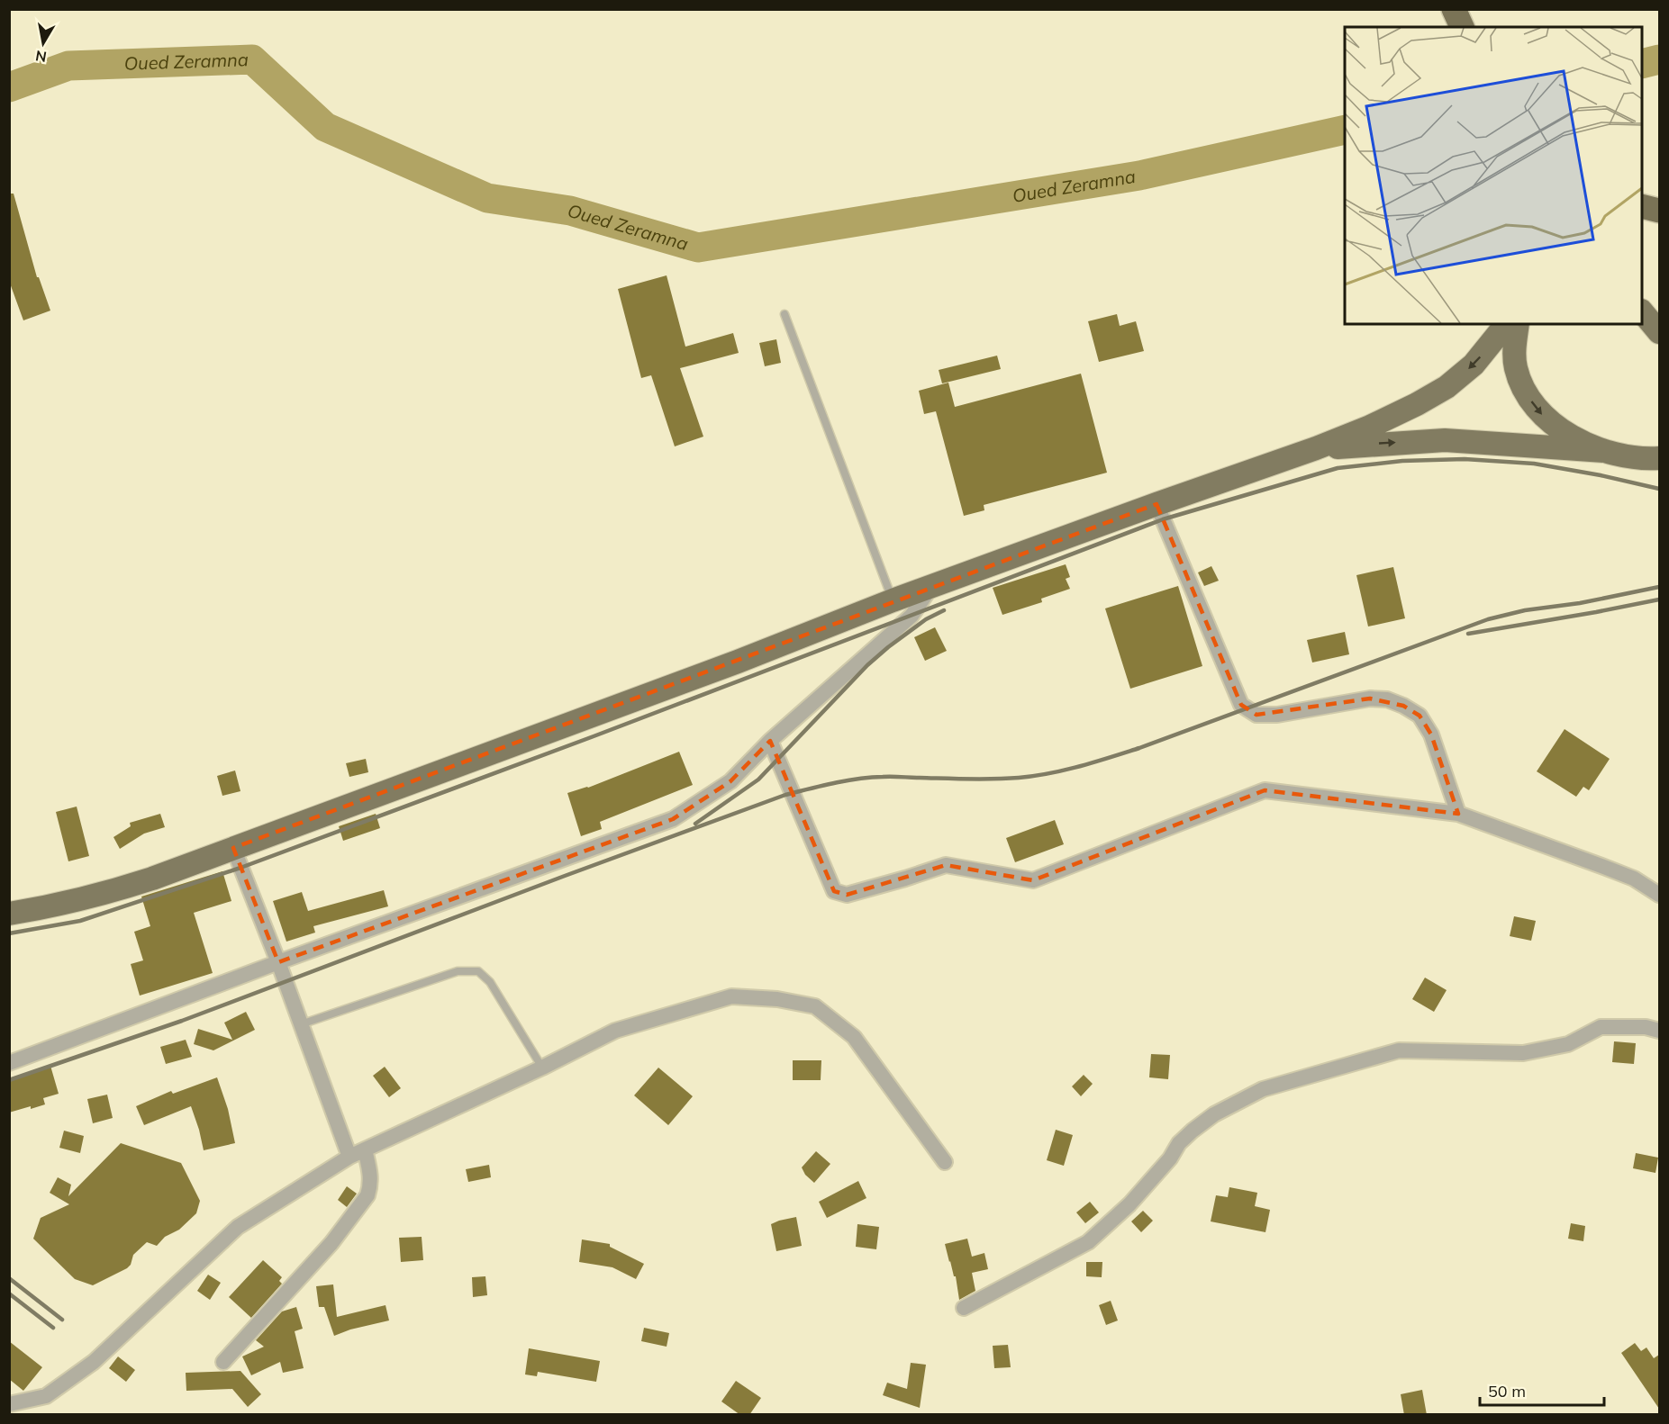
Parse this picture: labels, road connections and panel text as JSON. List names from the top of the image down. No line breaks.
{"water":["Oued Zeramna"],"scale_bar":"50 m","north":"bottom"}
